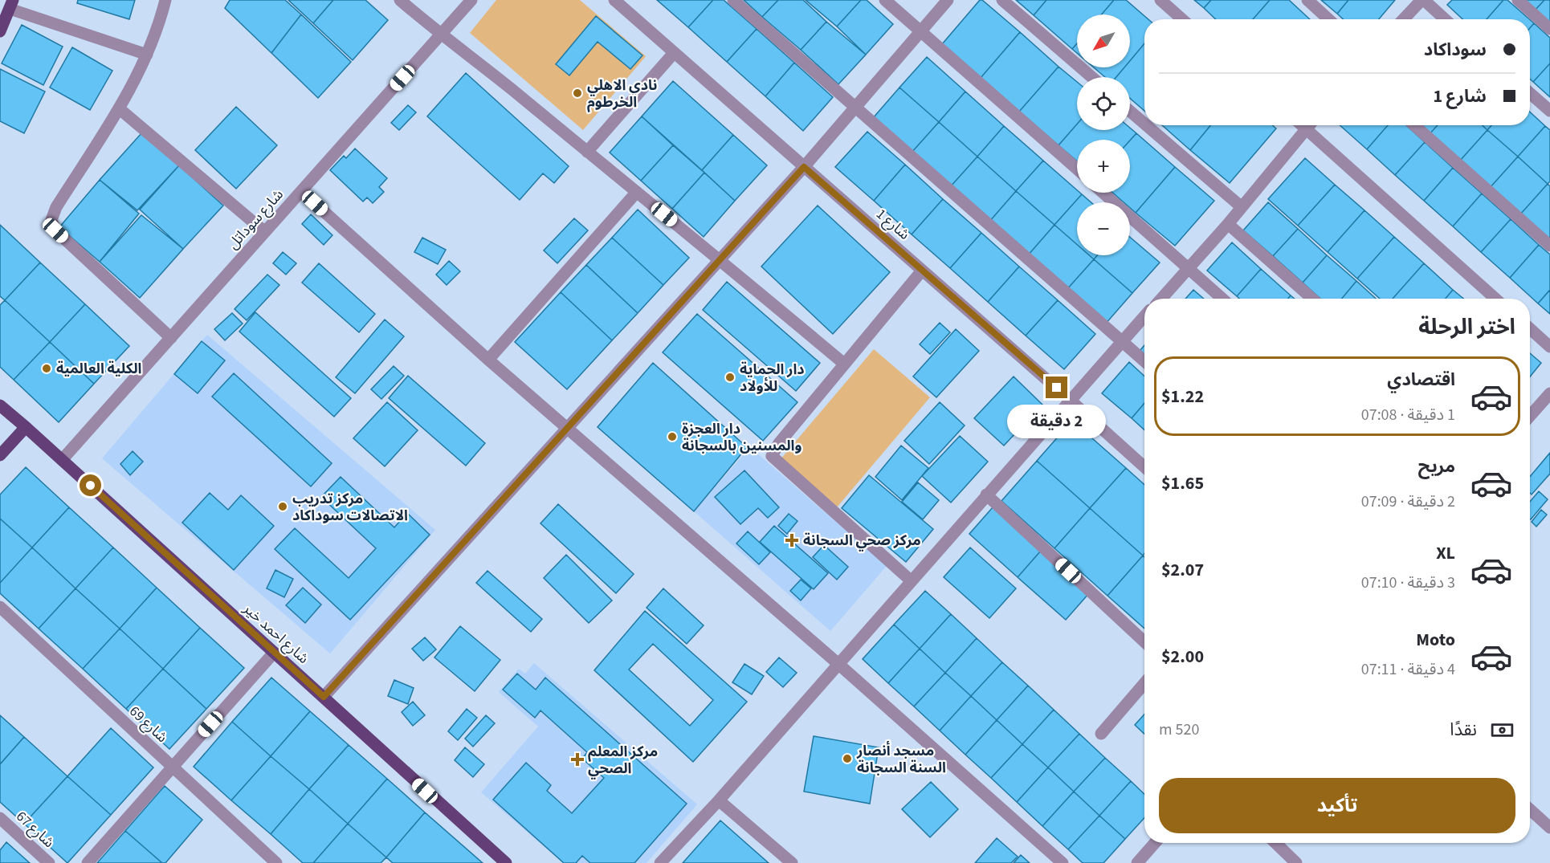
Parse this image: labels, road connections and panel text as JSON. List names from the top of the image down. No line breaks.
{"streets":{"main road":["شارع احمد خير"],"street":["شارع سوداتل","شارع 1","شارع 69","شارع 67"]},"crossings":[["شارع سوداتل","شارع احمد خير"]],"places":{"other":["نادي الاهلي الخرطوم","الكلية العالمية","دار الحماية للأولاد","دار العجزة والمسنين بالسجانة","مركز تدريب الاتصالات سوداكاد","مسجد أنصار السنة السجانة"],"health":["مركز صحي السجانة","مركز المعلم الصحي"]},"north":"bottom left","page":{"map_buttons":["+","−"],"banner":["سوداكاد","شارع 1"],"heading":"اختر الرحلة","list":[{"name":"اقتصادي","note":"1 دقيقة · 07:08","value":"$1.22"},{"name":"مريح","note":"2 دقيقة · 07:09","value":"$1.65"},{"name":"XL","note":"3 دقيقة · 07:10","value":"$2.07"},{"name":"Moto","note":"4 دقيقة · 07:11","value":"$2.00"}],"bubble":"2 دقيقة","pay":["نقدًا","520 m"],"buttons":"تأكيد"}}
